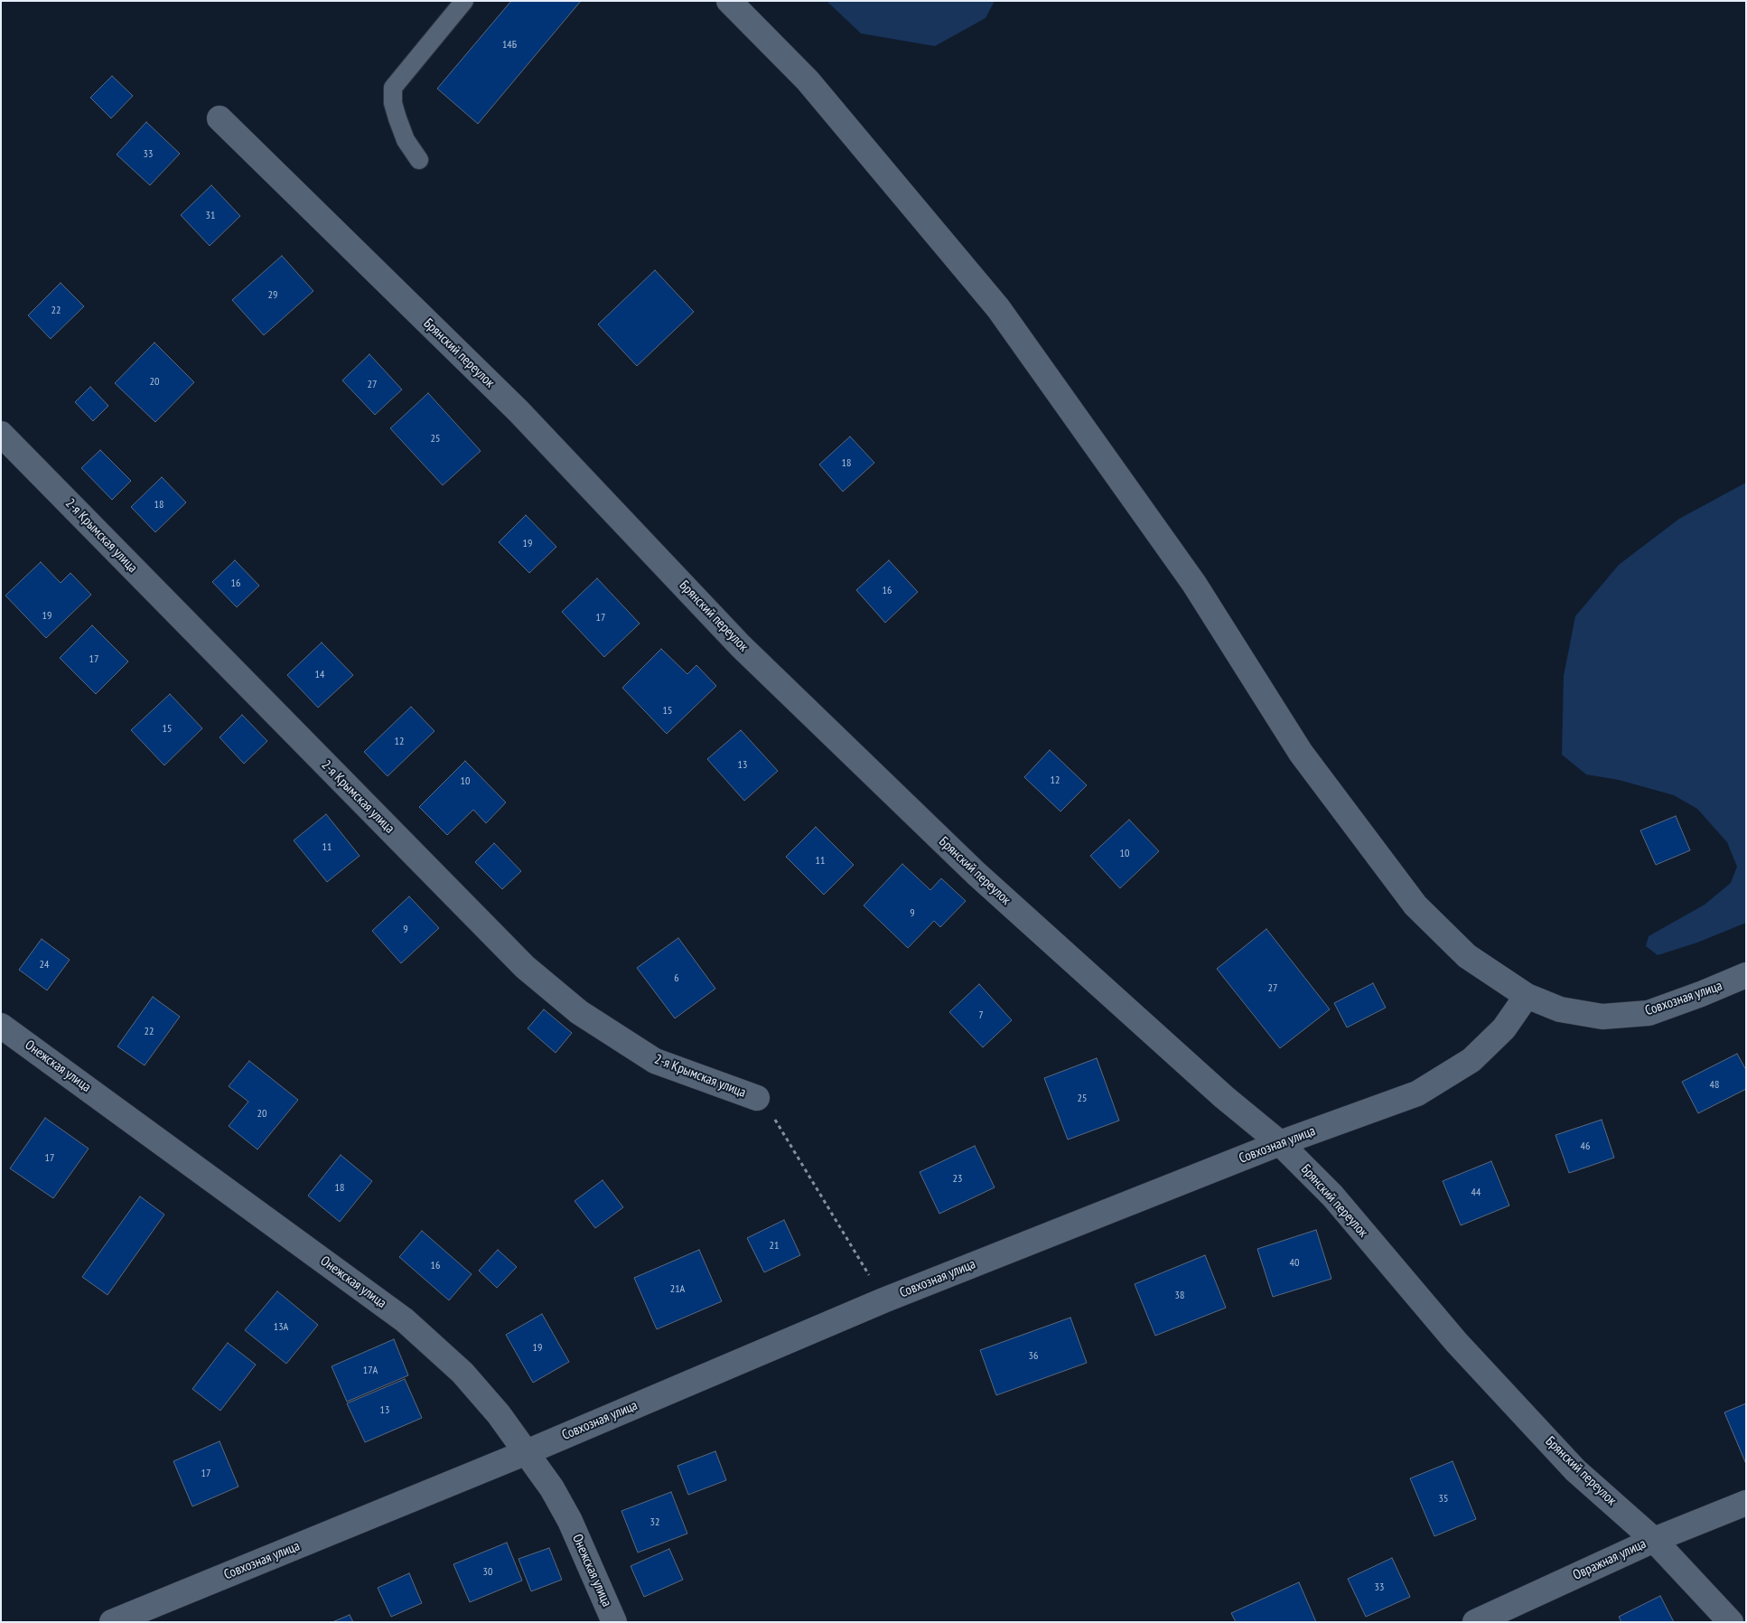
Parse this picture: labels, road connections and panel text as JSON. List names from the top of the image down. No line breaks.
{"streets":{"street":["Брянский переулок","2-я Крымская улица","Совхозная улица","Онежская улица","Овражная улица"]},"crossings":[["Брянский переулок","Совхозная улица"],["Брянский переулок","Овражная улица"],["Совхозная улица","Онежская улица"]],"house_numbers":["14Б","33","31","29","22","20","27","25","18","18","19","16","16","19","17","17","14","15","15","12","13","12","10","11","10","11","9","9","24","6","27","7","22","48","25","20","46","17","23","18","44","21","40","16","21А","38","13А","19","36","17А","13","17","35","32","30","33"]}
